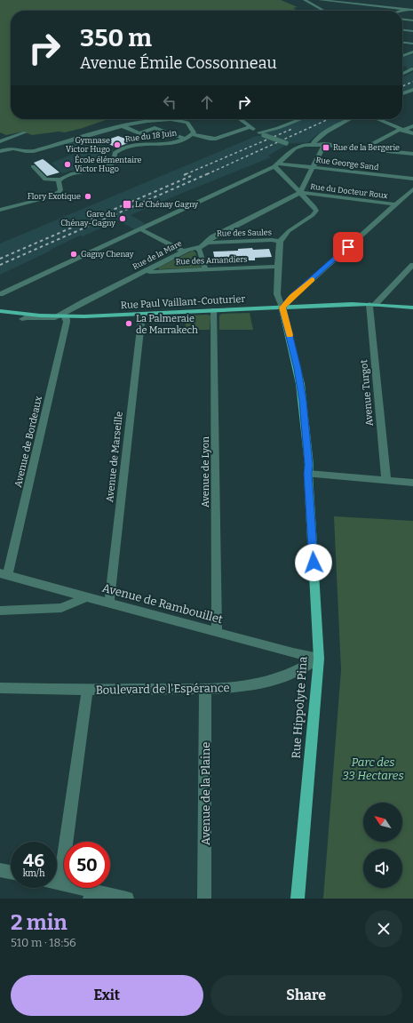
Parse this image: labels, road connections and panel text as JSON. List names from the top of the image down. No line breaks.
{"streets":{"main road":["Rue Paul Vaillant-Couturier","Rue Hippolyte Pina"],"street":["Rue du 18 Juin","Rue George Sand","Rue du Docteur Roux","Rue des Saules","Rue de la Mare","Rue des Amandiers","Avenue Turgot","Avenue de Bordeaux","Avenue de Marseille","Avenue de Lyon","Avenue de Rambouillet","Boulevard de l'Espérance","Avenue de la Plaine"]},"crossings":[["Rue du Docteur Roux","Rue de la Mare"],["Rue des Saules","Rue de la Mare"],["Rue de la Mare","Rue des Amandiers"],["Rue de la Mare","Rue Paul Vaillant-Couturier"],["Rue de la Mare","Avenue de Bordeaux"],["Rue Paul Vaillant-Couturier","Avenue Turgot"],["Rue Paul Vaillant-Couturier","Avenue de Bordeaux"],["Rue Paul Vaillant-Couturier","Avenue de Marseille"],["Rue Paul Vaillant-Couturier","Avenue de Lyon"],["Rue Paul Vaillant-Couturier","Rue Hippolyte Pina"],["Avenue de Bordeaux","Avenue de Rambouillet"],["Avenue de Marseille","Avenue de Rambouillet"],["Avenue de Lyon","Avenue de Rambouillet"],["Avenue de Rambouillet","Boulevard de l'Espérance"],["Avenue de Rambouillet","Rue Hippolyte Pina"],["Boulevard de l'Espérance","Rue Hippolyte Pina"],["Boulevard de l'Espérance","Avenue de la Plaine"]],"parks":["Parc des 33 Hectares"],"places":{"other":["Gymnase Victor Hugo","École élémentaire Victor Hugo","Flory Exotique","Gare du Chénay-Gagny","Gagny Chenay","La Palmeraie de Marrakech"],"transit":["Rue de la Bergerie","Le Chénay Gagny"]},"north":"top left","page":{"turn":["350 m","Avenue Émile Cossonneau"],"speed":"46 km/h","limit":"50","heading":["2 min","510 m · 18:56"],"buttons":["Exit","Share"]}}
